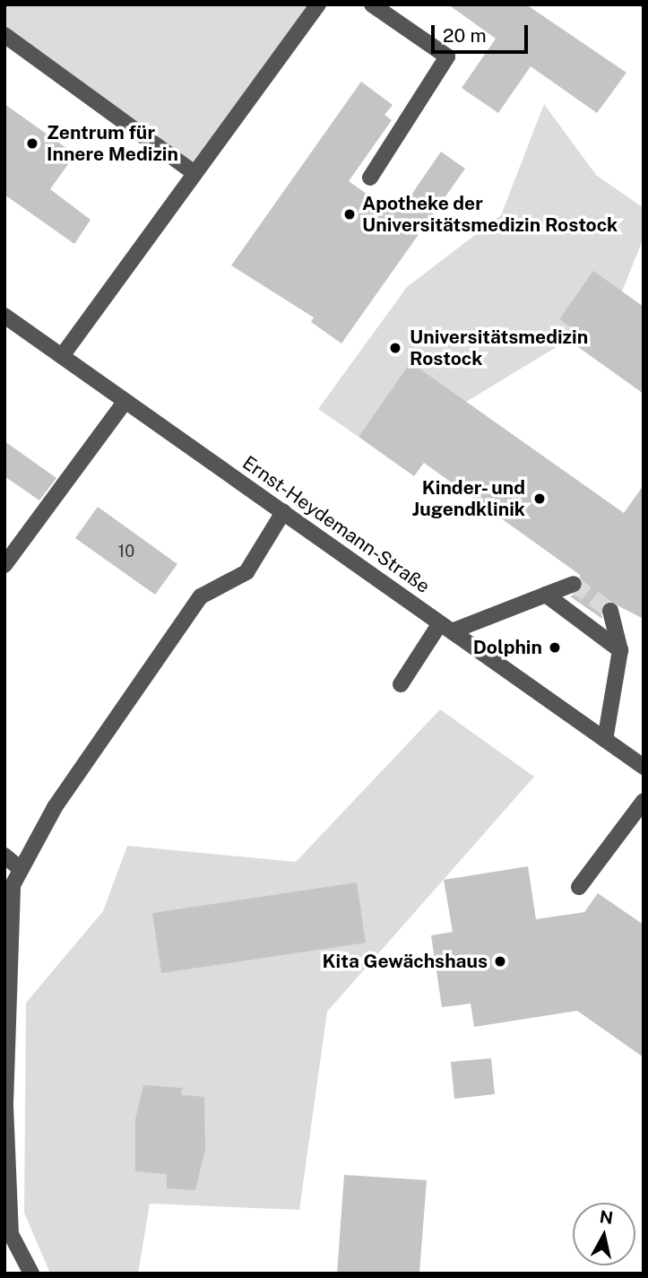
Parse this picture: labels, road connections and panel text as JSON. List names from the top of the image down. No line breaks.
{"streets":{"street":["Ernst-Heydemann-Straße"]},"places":["Zentrum für Innere Medizin","Apotheke der Universitätsmedizin Rostock","Universitätsmedizin Rostock","Kinder- und Jugendklinik","Dolphin","Kita Gewächshaus"],"house_numbers":["10"],"scale_bar":"20 m","north":"top"}
